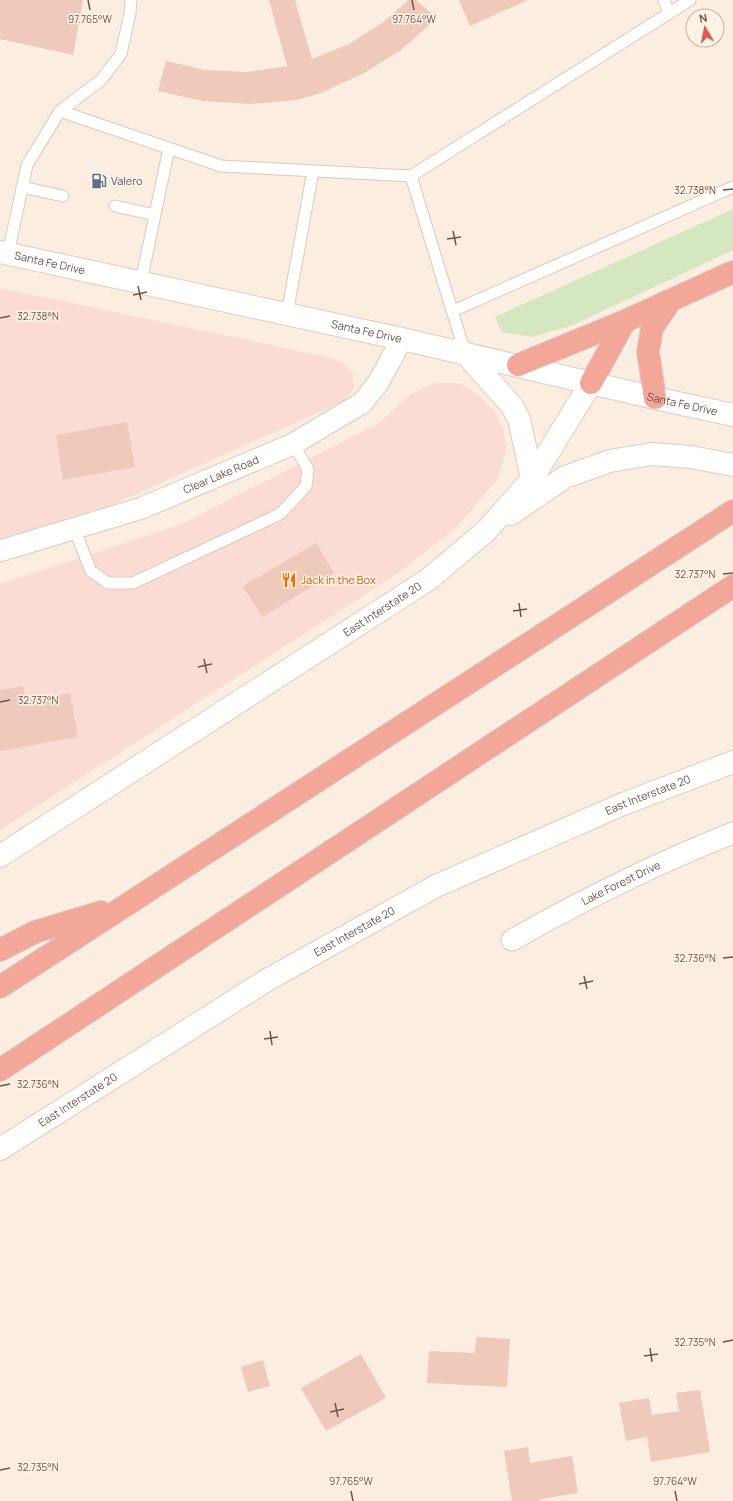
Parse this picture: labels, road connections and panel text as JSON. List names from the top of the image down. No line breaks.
{"streets":{"main road":["Santa Fe Drive","East Interstate 20"],"street":["Clear Lake Road","Lake Forest Drive"]},"crossings":[["Santa Fe Drive","Clear Lake Road"],["Santa Fe Drive","East Interstate 20"]],"places":{"fuel station":["Valero"],"restaurant":["Jack in the Box"]},"north":"top","coordinates":["97.765°W","97.764°W","32.738°N","32.737°N","32.736°N","32.735°N"]}
